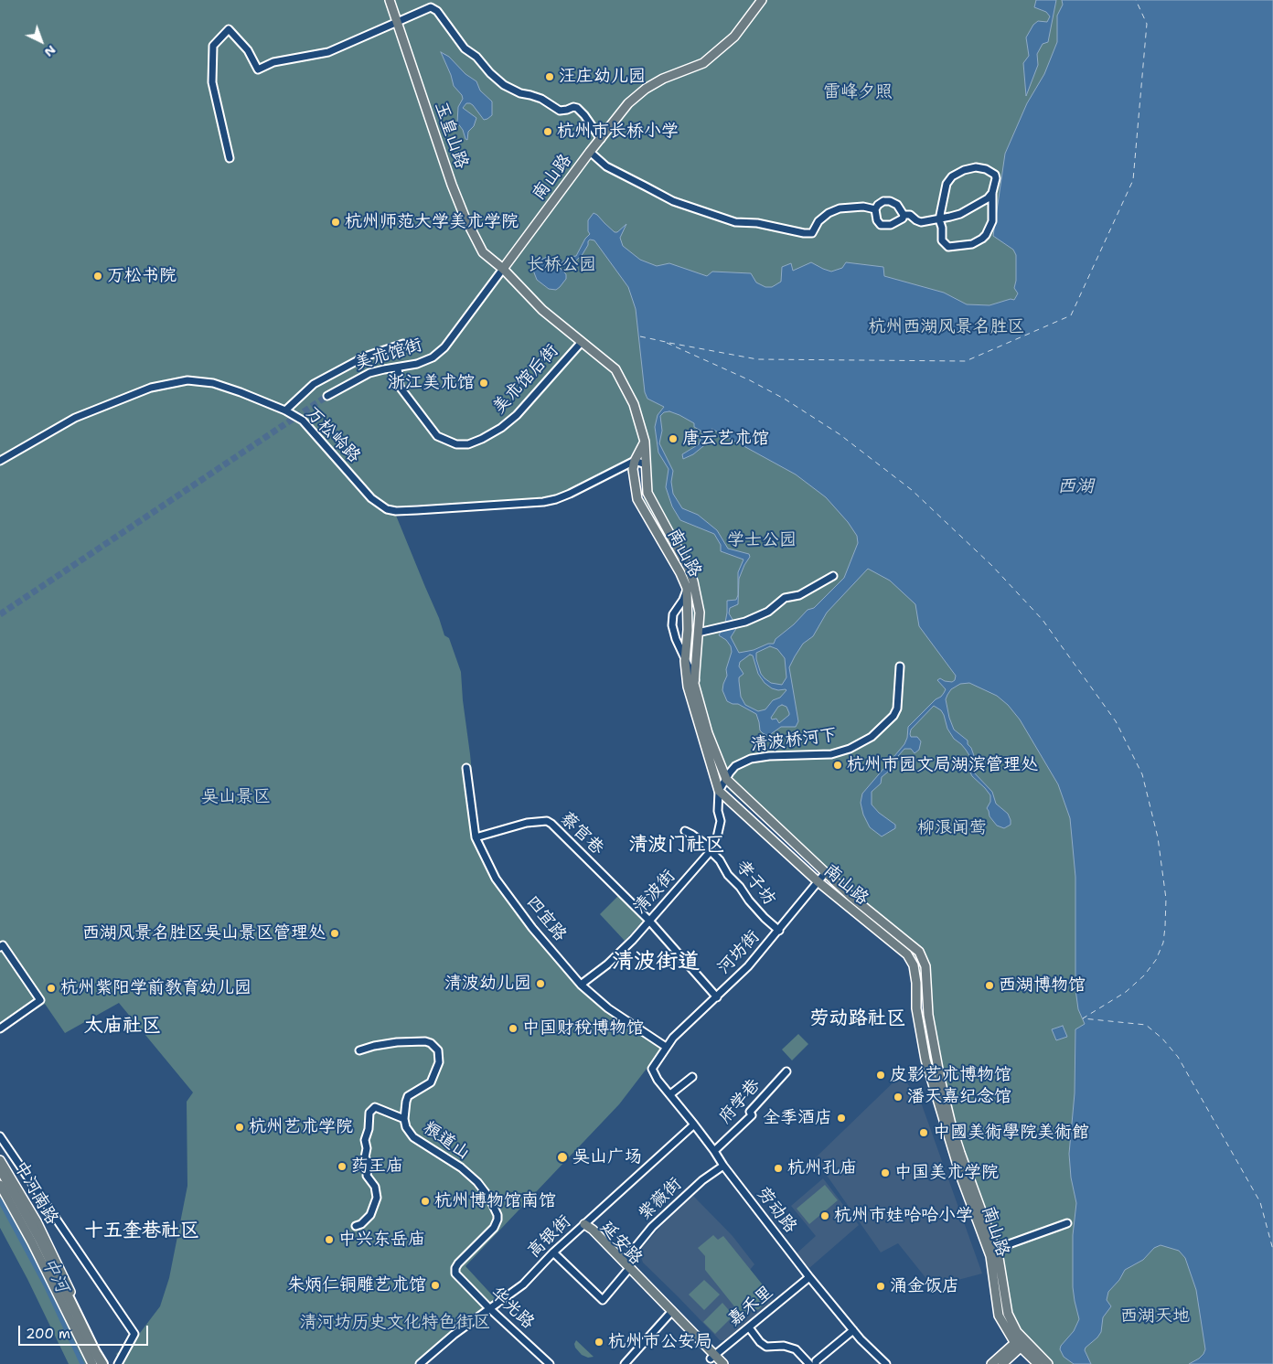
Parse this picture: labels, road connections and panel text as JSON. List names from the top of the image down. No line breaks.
{"streets":{"main road":["玉皇山路","南山路","中河南路","延安路"],"street":["美术馆街","美术馆后街","万松岭路","清波桥河下","蔡官巷","孝子坊","清波街","四宜路","河坊街","府学巷","粮道山","紫薇街","劳动路","高银街","嘉禾里","华光路"]},"crossings":[["玉皇山路","南山路"],["玉皇山路","美术馆街"],["南山路","美术馆街"],["南山路","美术馆后街"],["南山路","万松岭路"],["南山路","清波桥河下"],["南山路","清波街"],["南山路","河坊街"],["美术馆街","美术馆后街"],["清波桥河下","清波街"],["蔡官巷","清波街"],["蔡官巷","四宜路"],["孝子坊","清波街"],["孝子坊","河坊街"],["清波街","四宜路"],["四宜路","河坊街"],["河坊街","劳动路"],["府学巷","劳动路"],["粮道山","华光路"],["紫薇街","劳动路"],["紫薇街","延安路"],["劳动路","高银街"],["劳动路","嘉禾里"],["高银街","延安路"],["高银街","华光路"],["延安路","嘉禾里"]],"districts":["清波门社区","清波街道","劳动路社区","太庙社区","十五奎巷社区"],"water":["西湖","中河"],"parks":["雷峰夕照","长桥公园","杭州西湖风景名胜区","学士公园","吴山景区","柳浪闻莺","西湖天地","清河坊历史文化特色街区"],"places":["汪庄幼儿园","杭州市长桥小学","杭州师范大学美术学院","万松书院","浙江美术馆","唐云艺术馆","杭州市园文局湖滨管理处","西湖风景名胜区吴山景区管理处","清波幼儿园","西湖博物馆","杭州紫阳学前教育幼儿园","中国财税博物馆","皮影艺术博物馆","潘天嘉纪念馆","全季酒店","杭州艺术学院","中國美術學院美術館","吴山广场","药王庙","杭州孔庙","中国美术学院","杭州博物馆南馆","杭州市娃哈哈小学","中兴东岳庙","朱炳仁铜雕艺术馆","涌金饭店","杭州市公安局"],"scale_bar":"200 m","north":"bottom right"}
